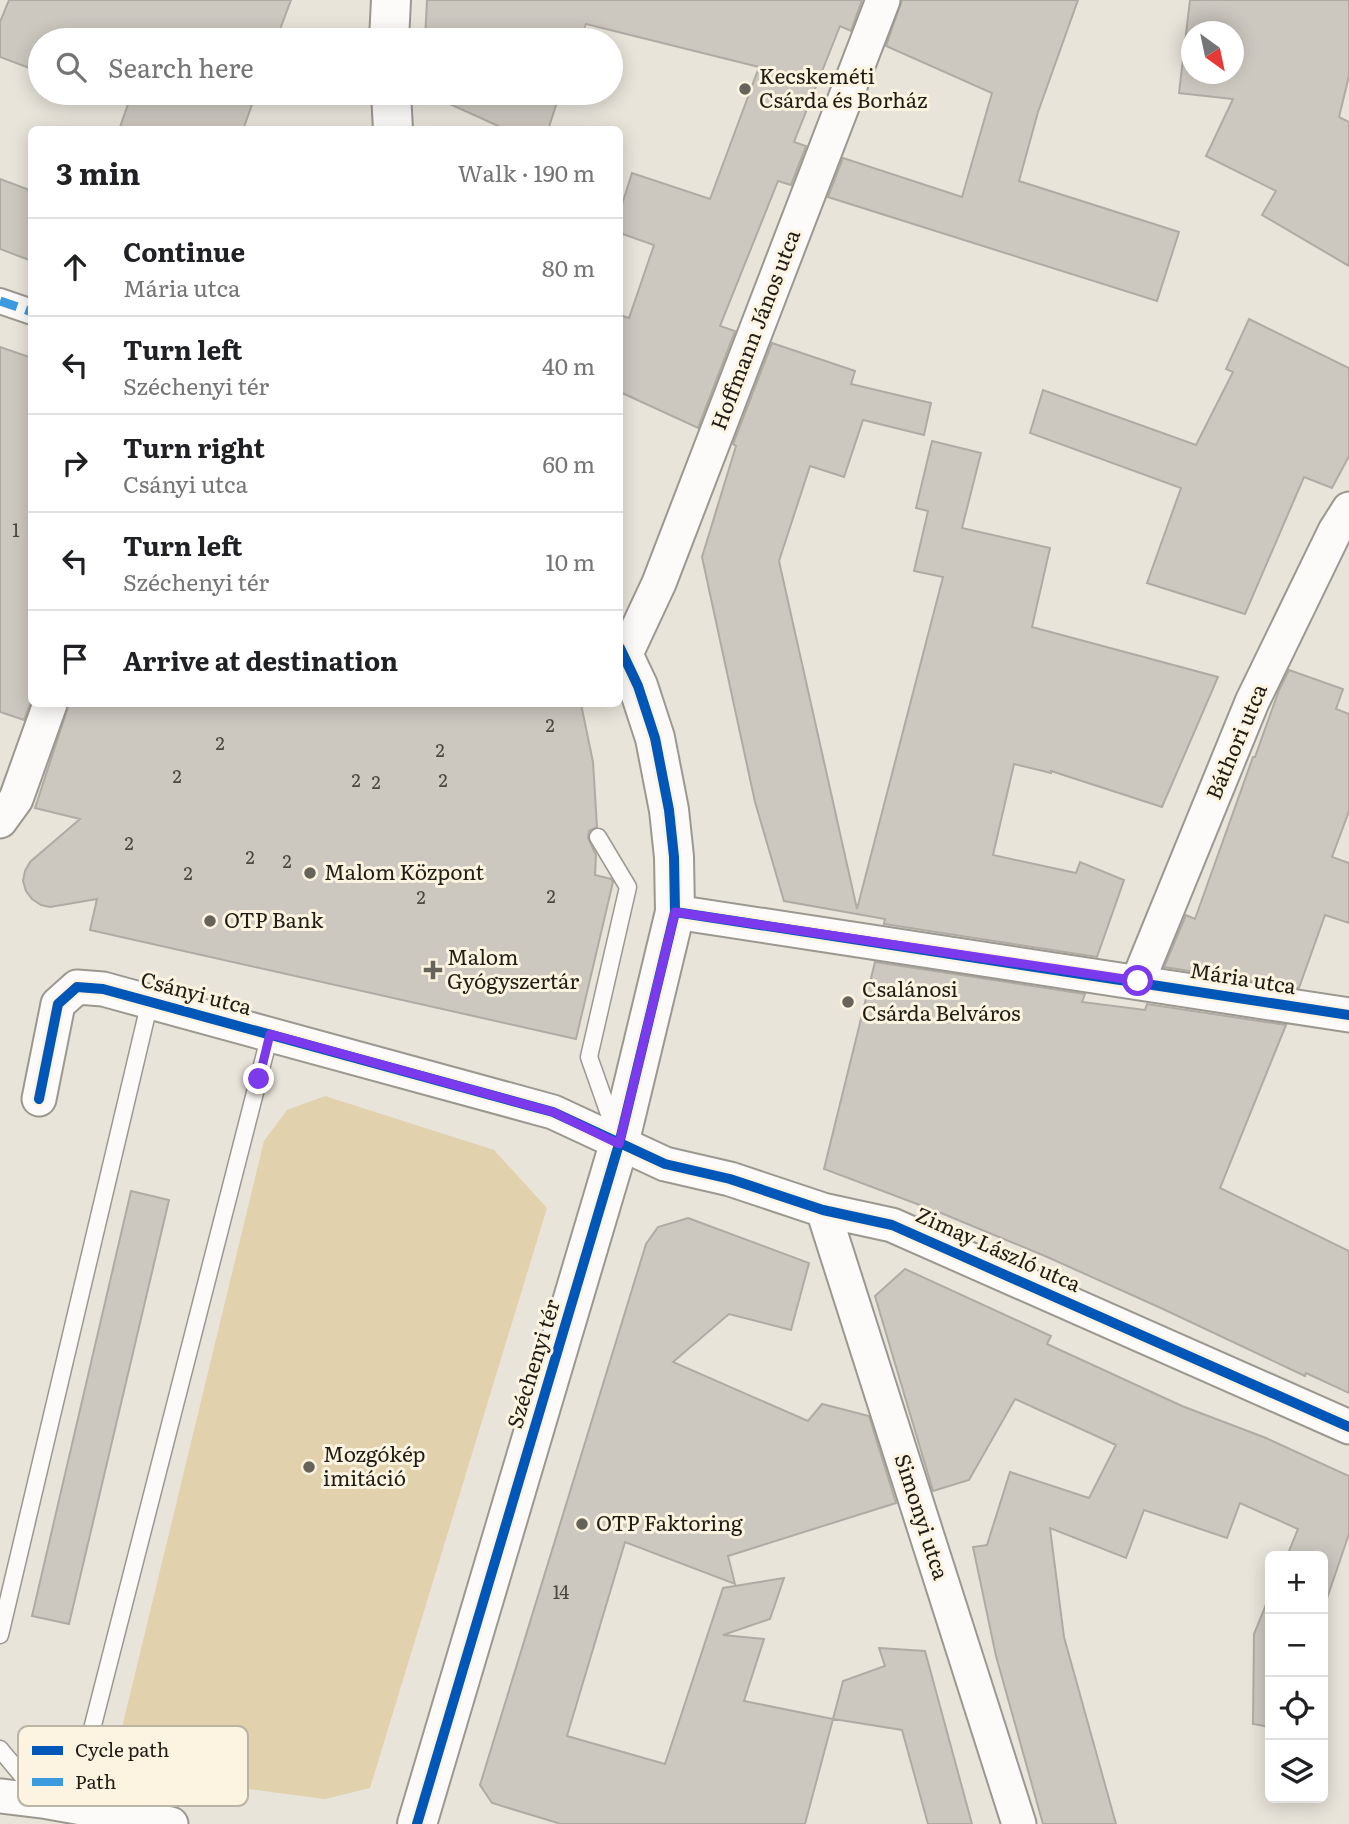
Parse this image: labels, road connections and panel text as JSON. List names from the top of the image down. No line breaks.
{"streets":{"street":["Hoffmann János utca","Báthori utca","Mária utca","Csányi utca","Zimay László utca","Széchenyi tér","Simonyi utca"]},"crossings":[["Báthori utca","Mária utca"],["Mária utca","Széchenyi tér"],["Csányi utca","Zimay László utca"],["Csányi utca","Széchenyi tér"],["Zimay László utca","Széchenyi tér"],["Zimay László utca","Simonyi utca"]],"places":{"other":["Kecskeméti Csárda és Borház","Malom Központ","OTP Bank","Csalánosi Csárda Belváros","Mozgókép imitáció","OTP Faktoring"],"health":["Malom Gyógyszertár"]},"house_numbers":["1","2","2","2","2","2","2","2","2","2","2","2","2","2","14"],"legend":["Cycle path","Path"],"north":"bottom right","page":{"search":"Search here","heading":["3 min","Walk · 190 m"],"list":[["Continue","Mária utca","80 m"],["Turn left","Széchenyi tér","40 m"],["Turn right","Csányi utca","60 m"],["Turn left","Széchenyi tér","10 m"],"Arrive at destination"],"map_buttons":["+","−"]}}
